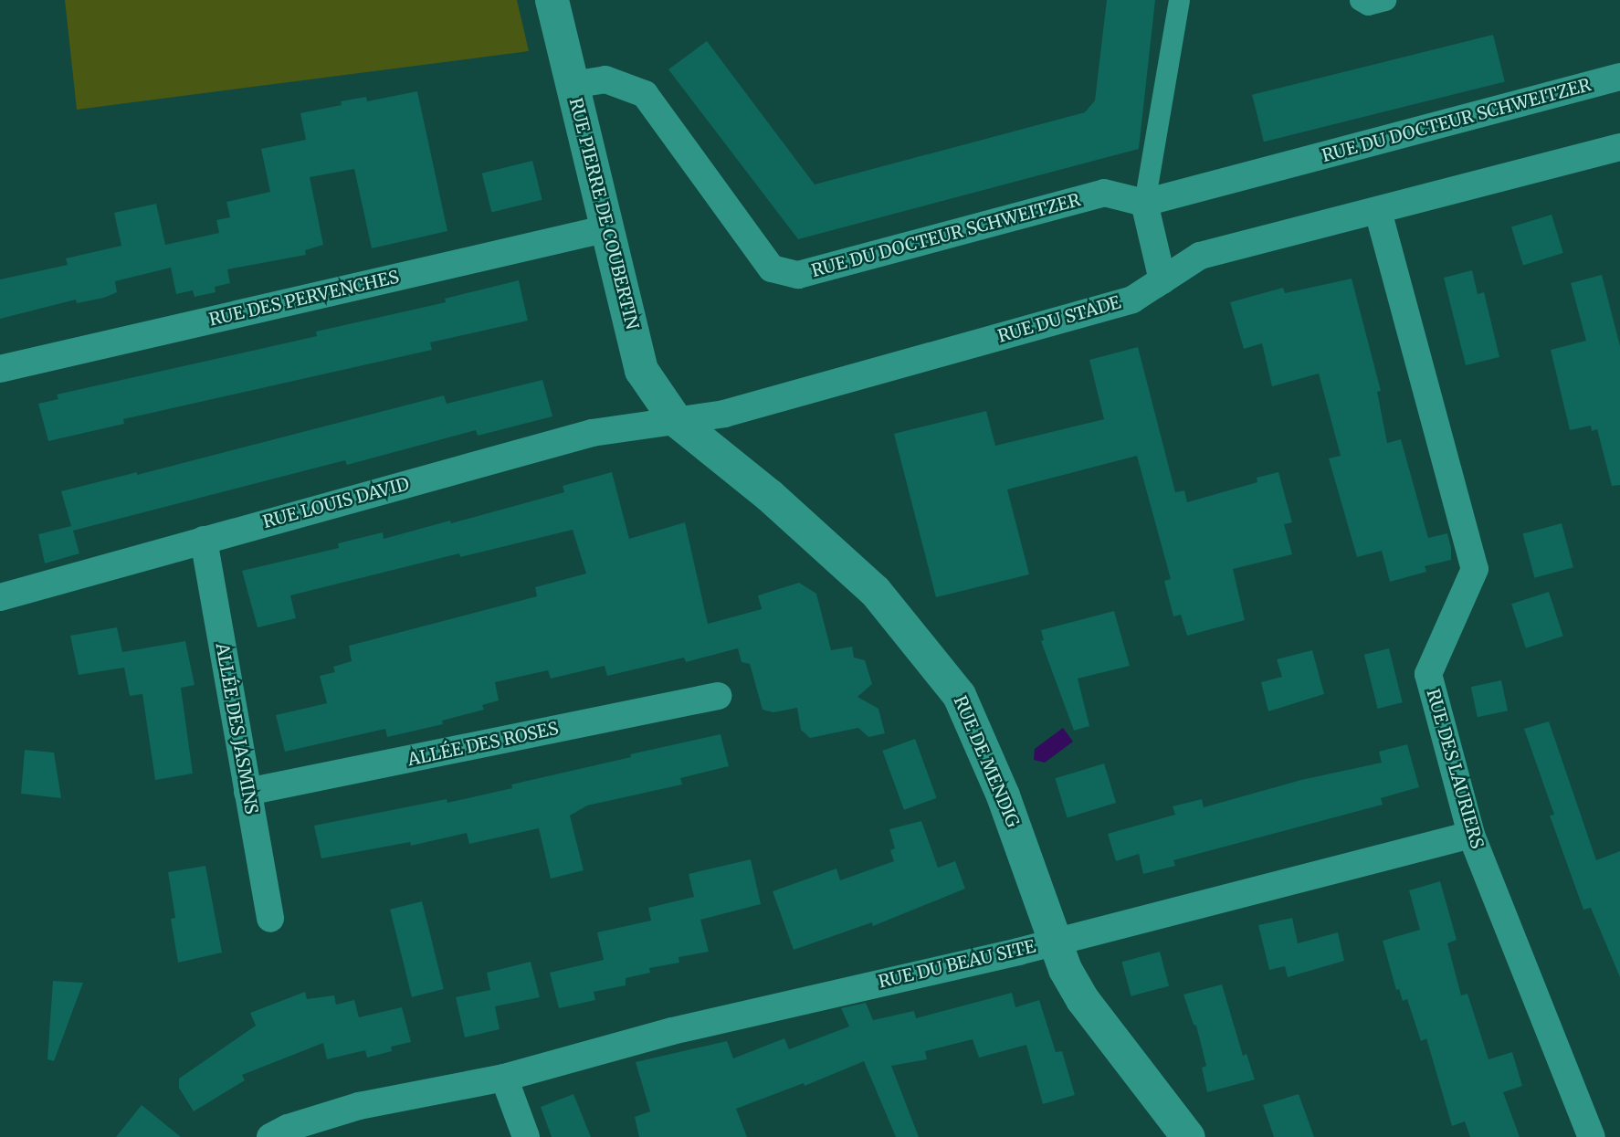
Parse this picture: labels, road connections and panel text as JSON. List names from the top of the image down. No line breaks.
{"streets":{"street":["RUE DU DOCTEUR SCHWEITZER","RUE PIERRE DE COUBERTIN","RUE DES PERVENCHES","RUE DU STADE","RUE LOUIS DAVID","ALLÉE DES JASMINS","ALLÉE DES ROSES","RUE DE MENDIG","RUE DES LAURIERS","RUE DU BEAU SITE"]},"crossings":[["RUE DU DOCTEUR SCHWEITZER","RUE PIERRE DE COUBERTIN"],["RUE PIERRE DE COUBERTIN","RUE DES PERVENCHES"],["RUE PIERRE DE COUBERTIN","RUE DU STADE"],["RUE PIERRE DE COUBERTIN","RUE LOUIS DAVID"],["RUE PIERRE DE COUBERTIN","RUE DE MENDIG"],["RUE DU STADE","RUE LOUIS DAVID"],["RUE DU STADE","RUE DE MENDIG"],["RUE DU STADE","RUE DES LAURIERS"],["RUE LOUIS DAVID","ALLÉE DES JASMINS"],["RUE LOUIS DAVID","RUE DE MENDIG"],["ALLÉE DES JASMINS","ALLÉE DES ROSES"],["RUE DE MENDIG","RUE DU BEAU SITE"],["RUE DES LAURIERS","RUE DU BEAU SITE"]]}
